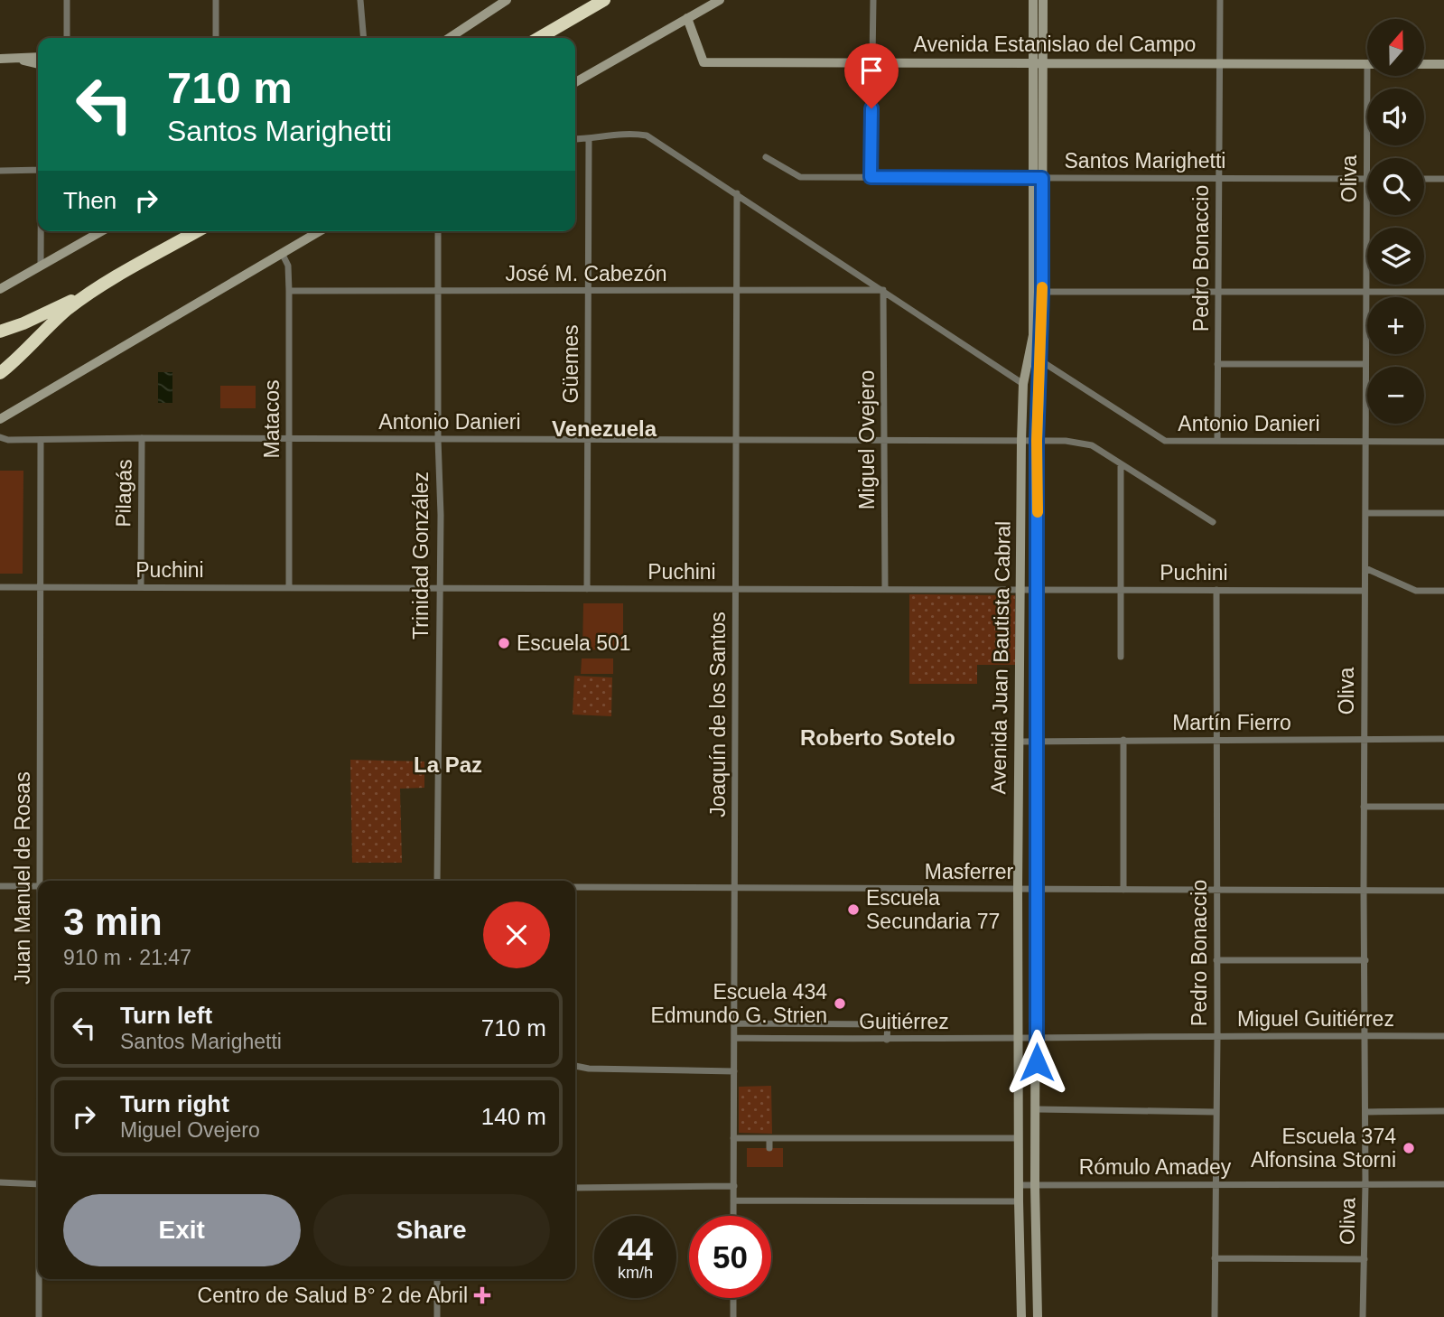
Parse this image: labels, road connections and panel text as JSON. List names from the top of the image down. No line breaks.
{"streets":{"main road":["Avenida Estanislao del Campo","Avenida Juan Bautista Cabral"],"street":["Santos Marighetti","Oliva","Pedro Bonaccio","José M. Cabezón","Güemes","Matacos","Antonio Danieri","Miguel Ovejero","Pilagás","Trinidad González","Puchini","Joaquín de los Santos","Martín Fierro","Masferrer","Juan Manuel de Rosas","Miguel Guitiérrez","Guitiérrez","Rómulo Amadey"]},"crossings":[["Avenida Estanislao del Campo","Oliva"],["Avenida Estanislao del Campo","Pedro Bonaccio"],["Avenida Estanislao del Campo","Avenida Juan Bautista Cabral"],["Santos Marighetti","Oliva"],["Santos Marighetti","Pedro Bonaccio"],["Santos Marighetti","Avenida Juan Bautista Cabral"],["Oliva","Antonio Danieri"],["Oliva","Puchini"],["Oliva","Martín Fierro"],["Oliva","Masferrer"],["Oliva","Miguel Guitiérrez"],["Oliva","Rómulo Amadey"],["Pedro Bonaccio","Antonio Danieri"],["Pedro Bonaccio","Puchini"],["Pedro Bonaccio","Martín Fierro"],["Pedro Bonaccio","Masferrer"],["Pedro Bonaccio","Miguel Guitiérrez"],["Pedro Bonaccio","Rómulo Amadey"],["José M. Cabezón","Güemes"],["José M. Cabezón","Matacos"],["José M. Cabezón","Miguel Ovejero"],["José M. Cabezón","Trinidad González"],["José M. Cabezón","Joaquín de los Santos"],["Güemes","Antonio Danieri"],["Güemes","Puchini"],["Matacos","Antonio Danieri"],["Matacos","Puchini"],["Antonio Danieri","Miguel Ovejero"],["Antonio Danieri","Pilagás"],["Antonio Danieri","Trinidad González"],["Antonio Danieri","Avenida Juan Bautista Cabral"],["Antonio Danieri","Joaquín de los Santos"],["Antonio Danieri","Juan Manuel de Rosas"],["Miguel Ovejero","Puchini"],["Pilagás","Puchini"],["Trinidad González","Puchini"],["Puchini","Avenida Juan Bautista Cabral"],["Puchini","Joaquín de los Santos"],["Puchini","Juan Manuel de Rosas"],["Avenida Juan Bautista Cabral","Martín Fierro"],["Avenida Juan Bautista Cabral","Masferrer"],["Avenida Juan Bautista Cabral","Miguel Guitiérrez"],["Avenida Juan Bautista Cabral","Guitiérrez"],["Avenida Juan Bautista Cabral","Rómulo Amadey"],["Joaquín de los Santos","Masferrer"],["Joaquín de los Santos","Guitiérrez"],["Miguel Guitiérrez","Guitiérrez"]],"districts":["Venezuela","Roberto Sotelo","La Paz"],"places":{"other":["Escuela 501","Escuela Secundaria 77","Escuela 434 Edmundo G. Strien","Escuela 374 Alfonsina Storni"],"health":["Centro de Salud B° 2 de Abril"]},"north":"top","page":{"map_buttons":["+","−"],"turn":["710 m","Santos Marighetti"],"then":"Then","heading":["3 min","910 m · 21:47"],"list":[{"name":"Turn left","note":"Santos Marighetti","value":"710 m"},{"name":"Turn right","note":"Miguel Ovejero","value":"140 m"}],"buttons":["Exit","Share"],"speed":"44 km/h","limit":"50"}}
